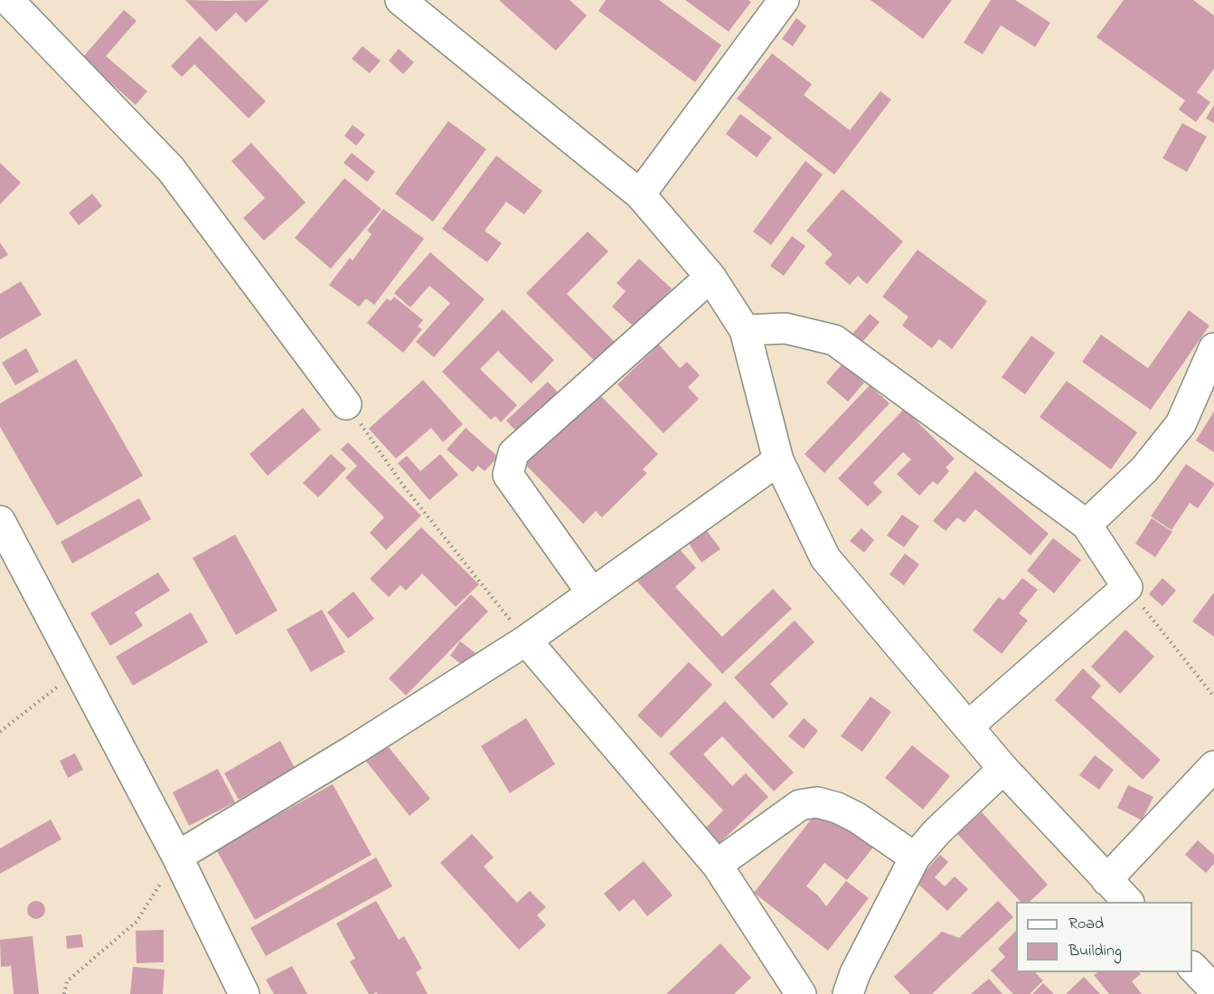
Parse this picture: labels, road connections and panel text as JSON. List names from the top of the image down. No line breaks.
{"legend":["Road","Building"]}
